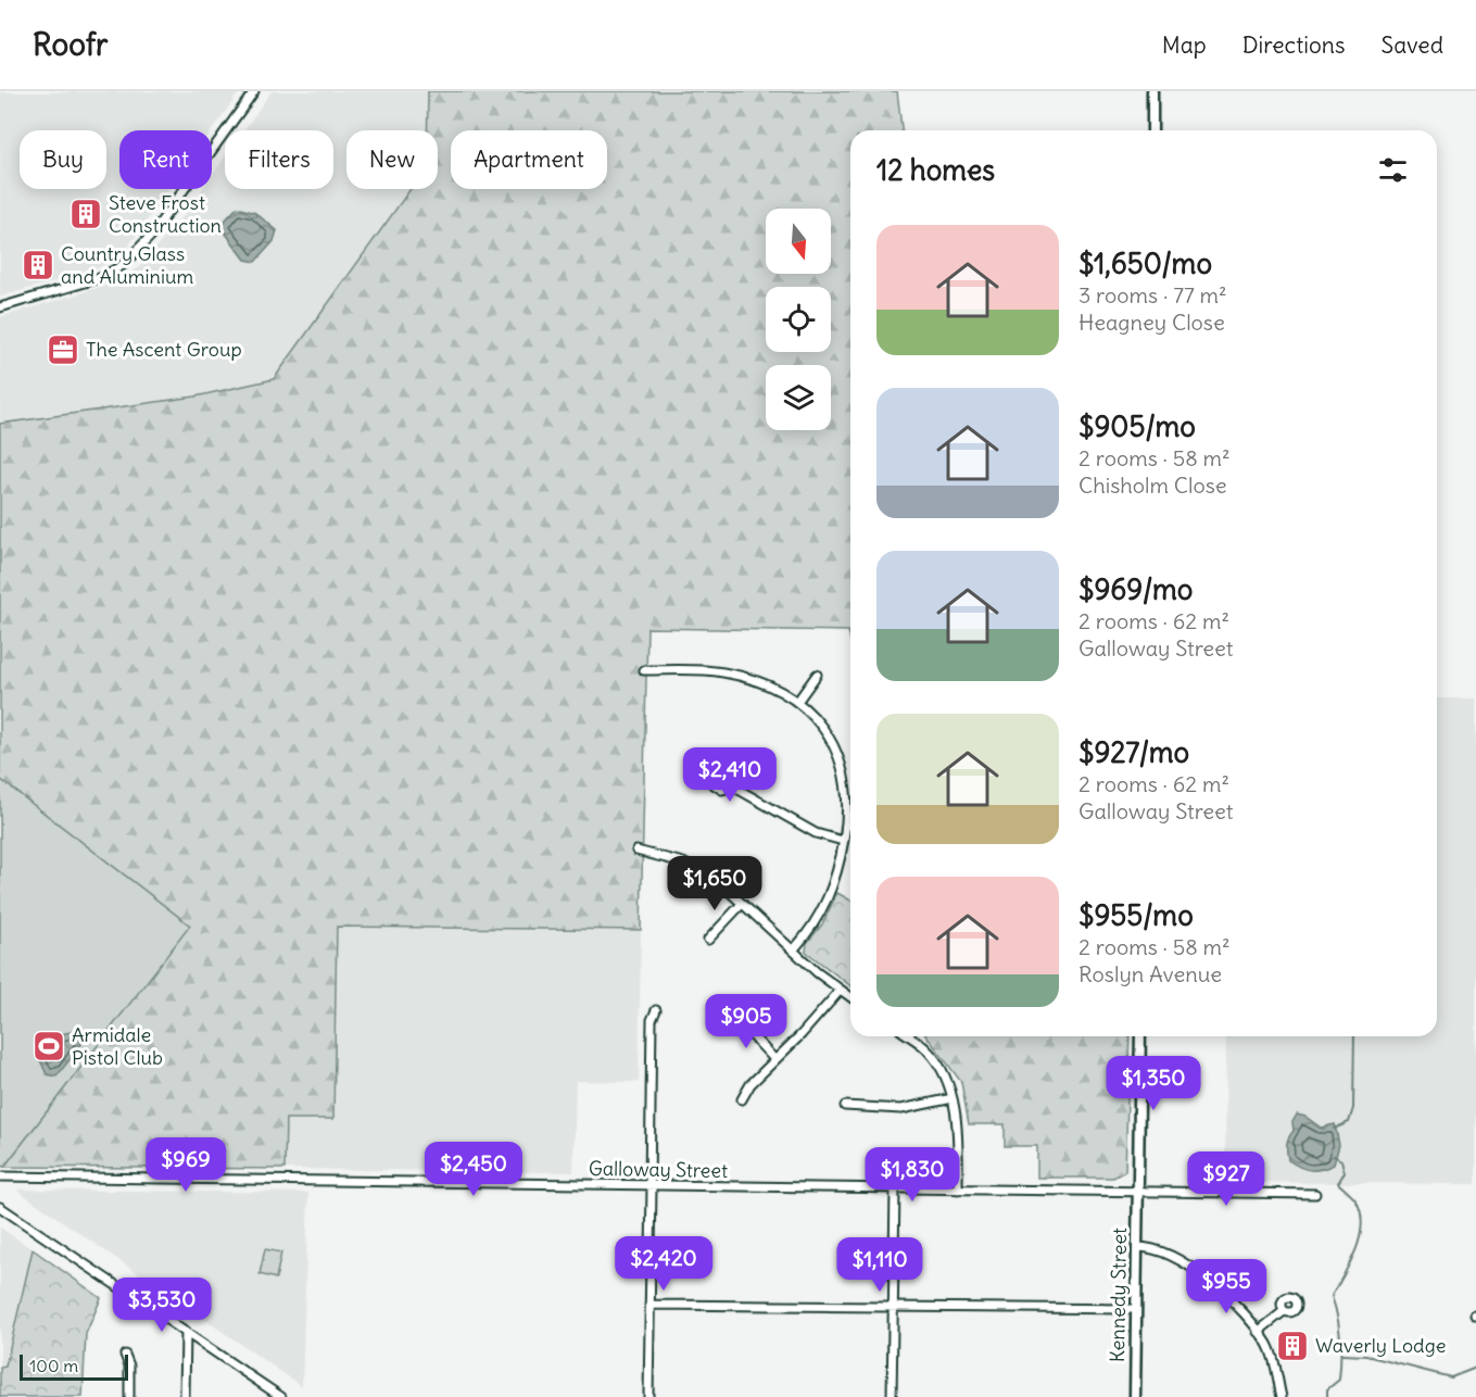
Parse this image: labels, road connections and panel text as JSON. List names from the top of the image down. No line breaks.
{"streets":{"street":["Galloway Street","Kennedy Street"]},"crossings":[["Galloway Street","Kennedy Street"]],"places":{"building":["Steve Frost Construction","Country Glass and Aluminium","Waverly Lodge"],"office":["The Ascent Group"],"sports":["Armidale Pistol Club"]},"scale_bar":"100 m","north":"bottom","page":{"header":"Roofr","nav":["Map","Directions","Saved"],"chip":["Buy","Rent","Filters","New","Apartment"],"heading":"12 homes","list":[{"name":"$1,650/mo","note":"3 rooms · 77 m² · Heagney Close"},{"name":"$905/mo","note":"2 rooms · 58 m² · Chisholm Close"},{"name":"$969/mo","note":"2 rooms · 62 m² · Galloway Street"},{"name":"$927/mo","note":"2 rooms · 62 m² · Galloway Street"},{"name":"$955/mo","note":"2 rooms · 58 m² · Roslyn Avenue"}],"price":["$2,410","$1,650","$905","$1,350","$969","$2,450","$1,830","$927","$2,420","$1,110","$955","$3,530"],"scale":"100 m"}}
